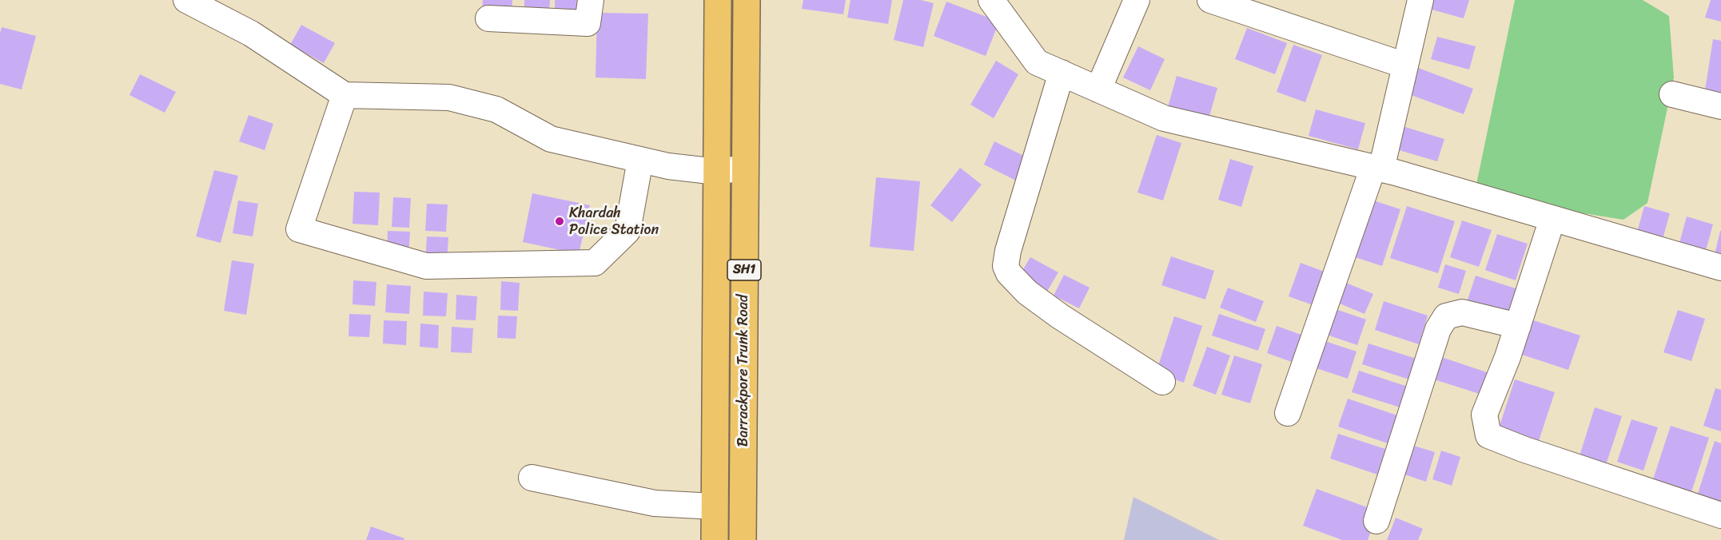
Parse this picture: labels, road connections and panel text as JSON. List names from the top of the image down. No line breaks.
{"streets":{"main road":["SH1","Barrackpore Trunk Road"]},"places":["Khardah Police Station"]}
